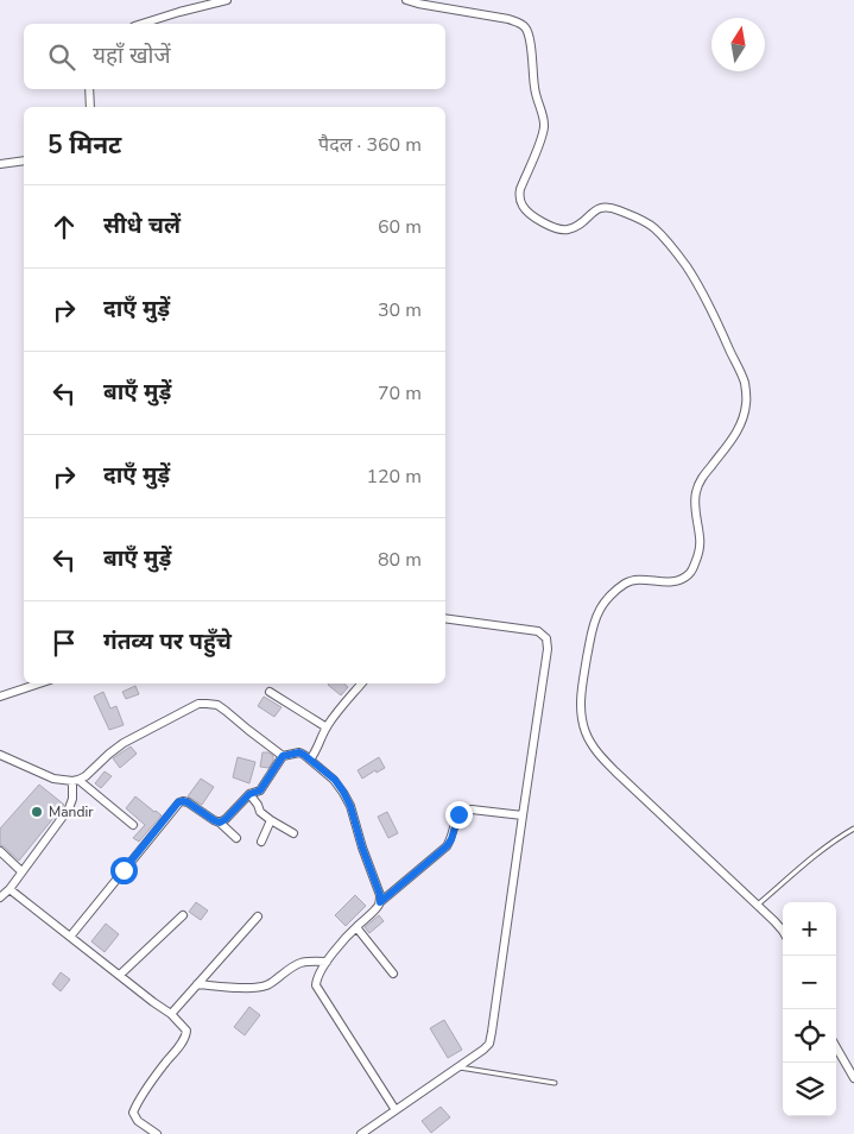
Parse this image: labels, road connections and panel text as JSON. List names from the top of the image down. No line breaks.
{"places":["Mandir"],"north":"top","page":{"search":"यहाँ खोजें","heading":["5 मिनट","पैदल · 360 m"],"list":[["सीधे चलें","60 m"],["दाएँ मुड़ें","30 m"],["बाएँ मुड़ें","70 m"],["दाएँ मुड़ें","120 m"],["बाएँ मुड़ें","80 m"],"गंतव्य पर पहुँचे"],"map_buttons":["+","−"]}}
